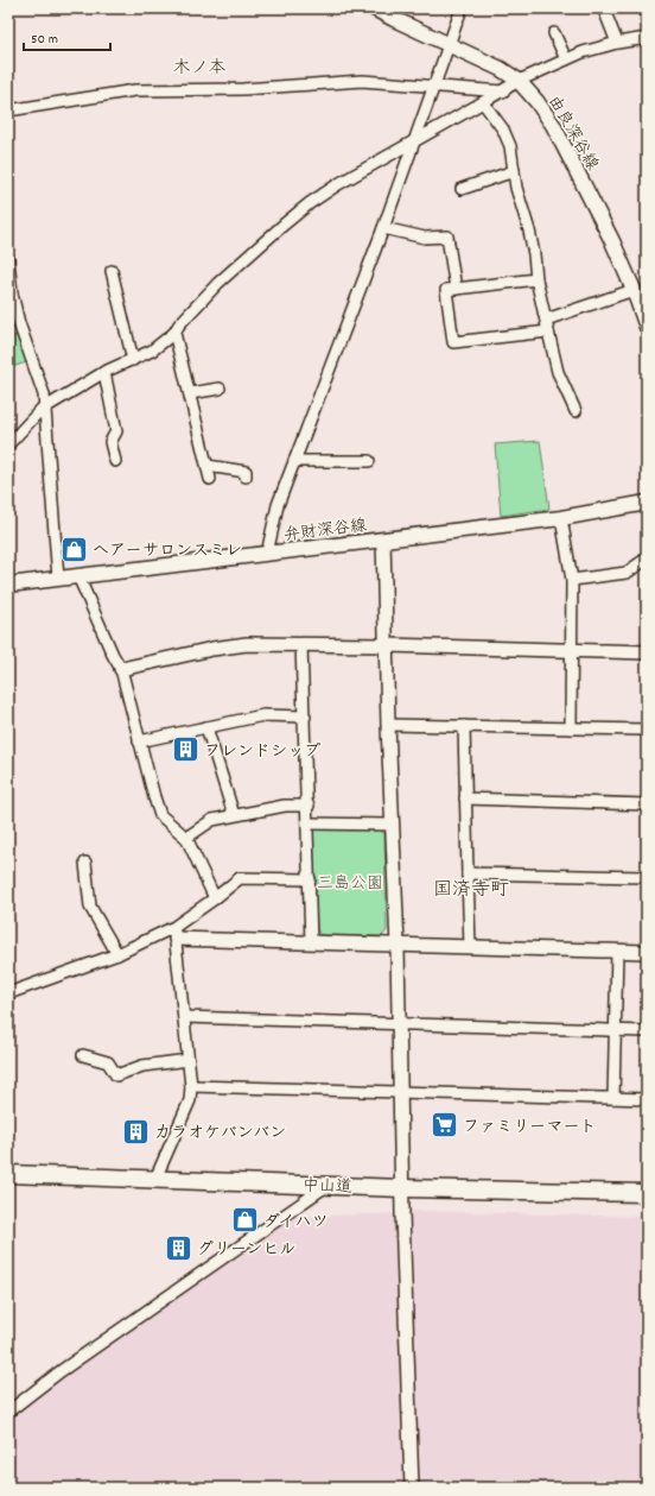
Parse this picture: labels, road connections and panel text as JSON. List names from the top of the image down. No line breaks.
{"streets":{"highway":["中山道"],"main road":["由良深谷線","弁財深谷線"]},"districts":["木ノ本","国済寺町"],"parks":["三島公園"],"places":{"shop":["ヘアーサロンスミレ","ダイハツ"],"building":["フレンドシップ","カラオケバンバン","グリーンヒル"],"supermarket":["ファミリーマート"]},"scale_bar":"50 m"}
